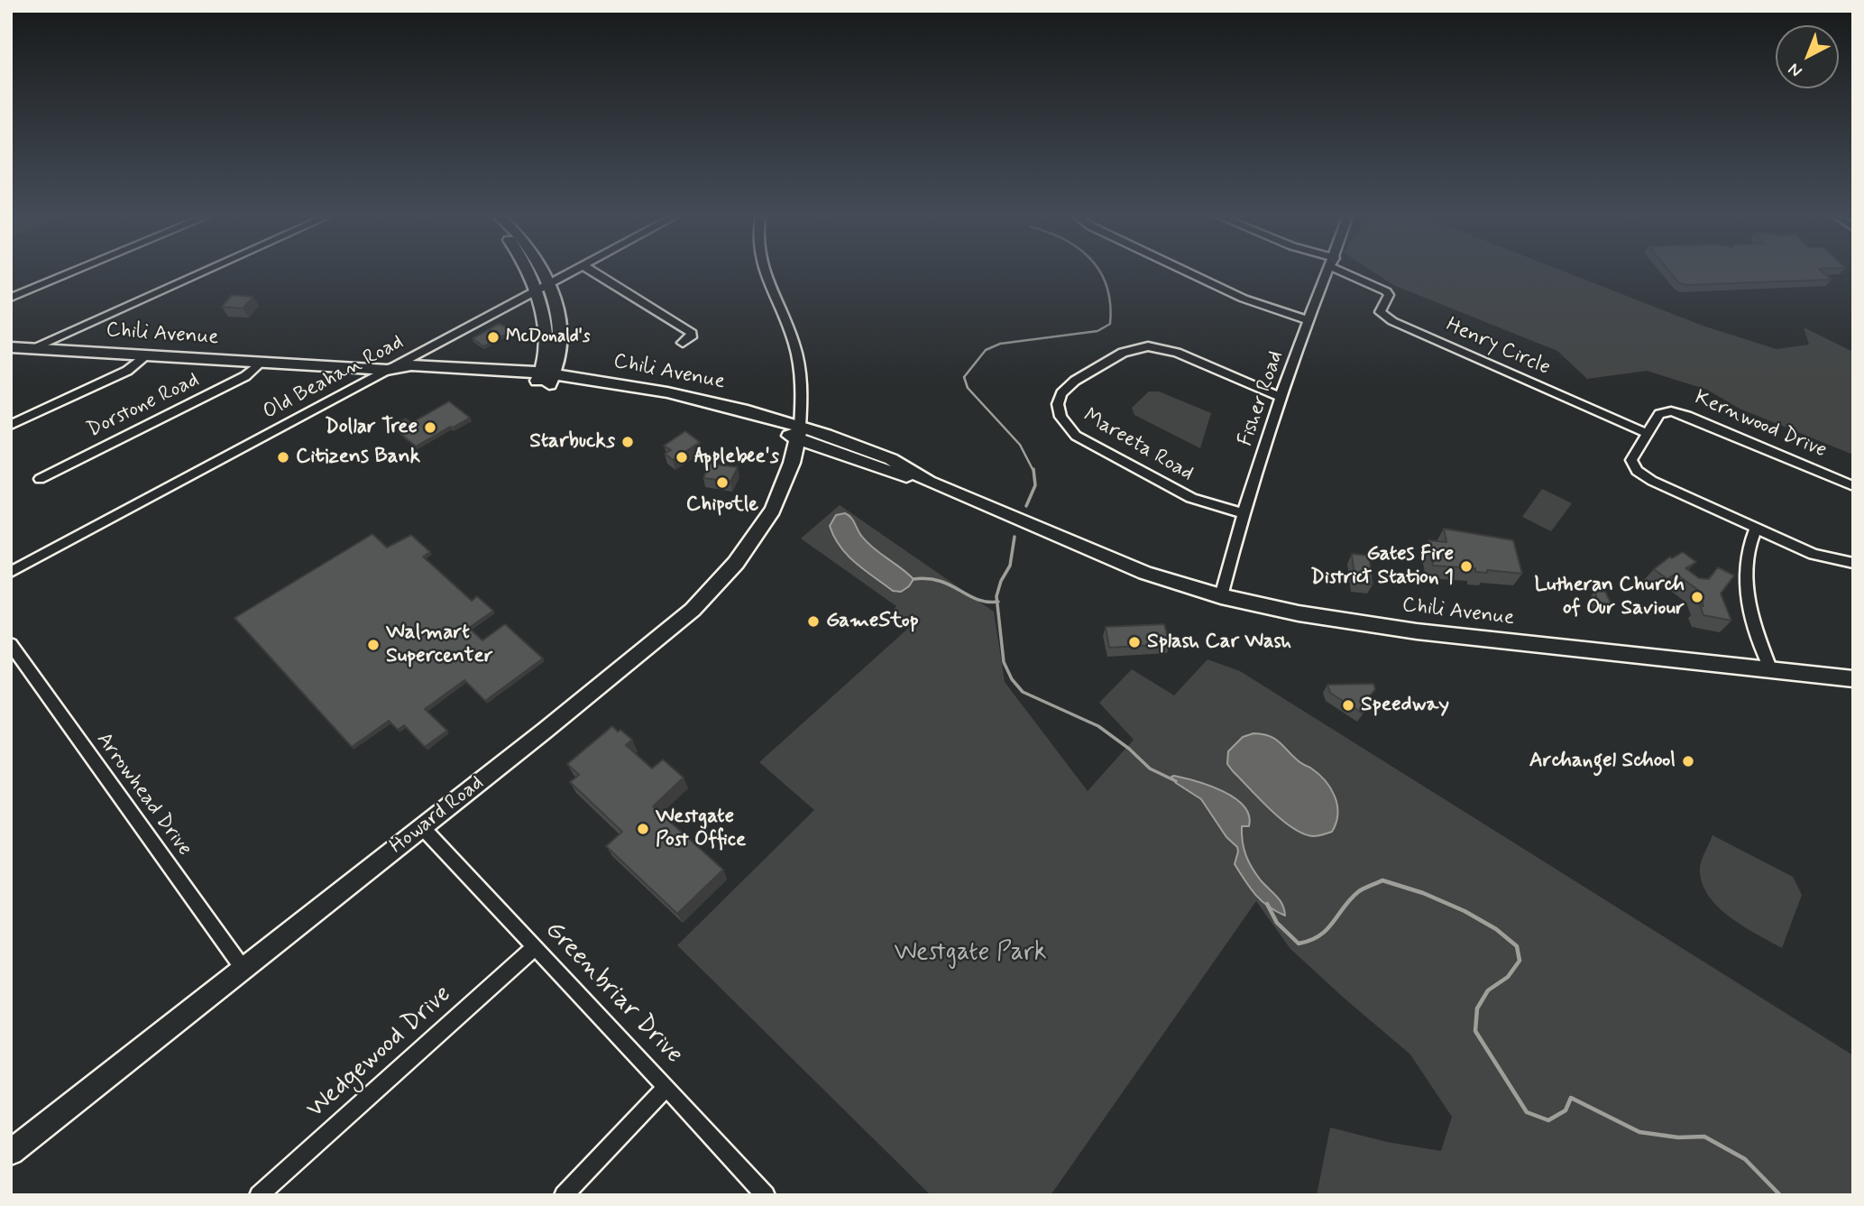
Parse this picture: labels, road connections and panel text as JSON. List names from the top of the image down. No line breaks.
{"streets":{"main road":["Chili Avenue","Howard Road"],"street":["Henry Circle","Old Beahan Road","Fisher Road","Dorstone Road","Kernwood Drive","Mareeta Road","Arrowhead Drive","Greenbriar Drive","Wedgewood Drive"]},"crossings":[["Chili Avenue","Old Beahan Road"],["Chili Avenue","Fisher Road"],["Chili Avenue","Dorstone Road"],["Chili Avenue","Howard Road"],["Henry Circle","Kernwood Drive"],["Fisher Road","Mareeta Road"],["Arrowhead Drive","Howard Road"],["Howard Road","Greenbriar Drive"],["Greenbriar Drive","Wedgewood Drive"]],"parks":["Westgate Park"],"places":["McDonald's","Dollar Tree","Starbucks","Citizens Bank","Applebee's","Chipotle","Gates Fire District Station 1","Lutheran Church of Our Saviour","GameStop","Splash Car Wash","Walmart Supercenter","Speedway","Archangel School","Westgate Post Office"],"north":"bottom left"}
